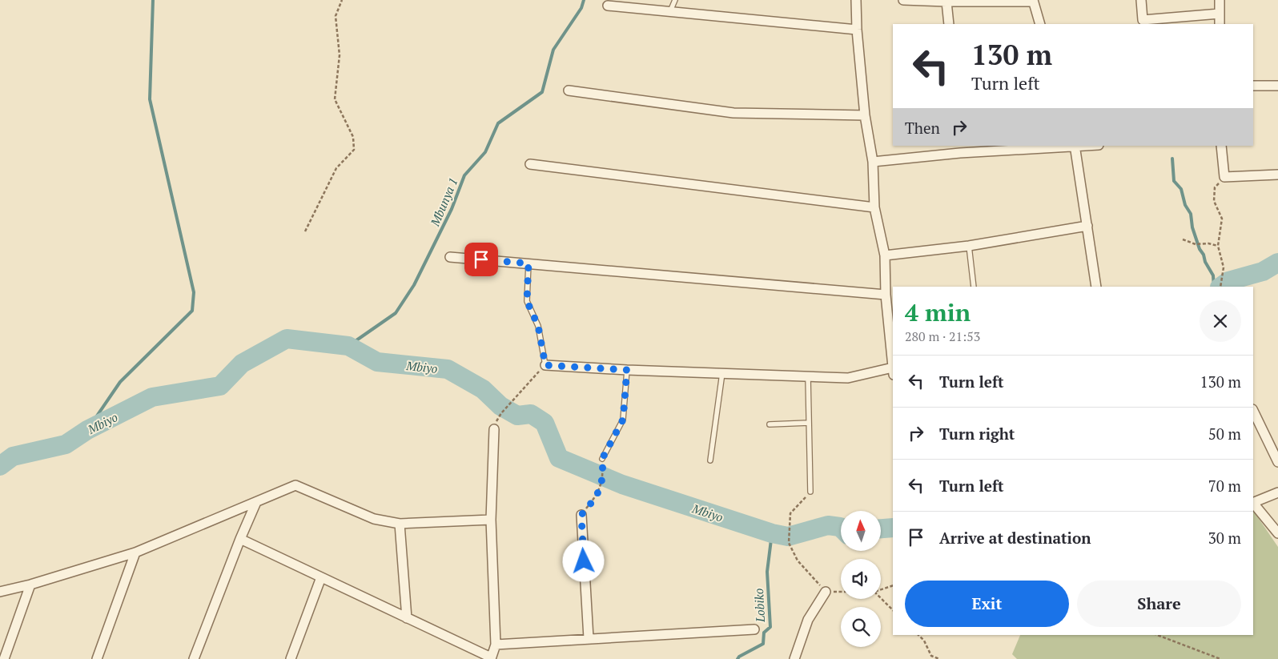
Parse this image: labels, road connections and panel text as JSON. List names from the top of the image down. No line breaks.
{"water":["Mbunya 1","Mbiyo","Lobiko"],"north":"top","page":{"turn":["130 m","Turn left"],"then":"Then","heading":["4 min","280 m · 21:53"],"list":[{"name":"Turn left","value":"130 m"},{"name":"Turn right","value":"50 m"},{"name":"Turn left","value":"70 m"},{"name":"Arrive at destination","value":"30 m"}],"buttons":["Exit","Share"]}}
